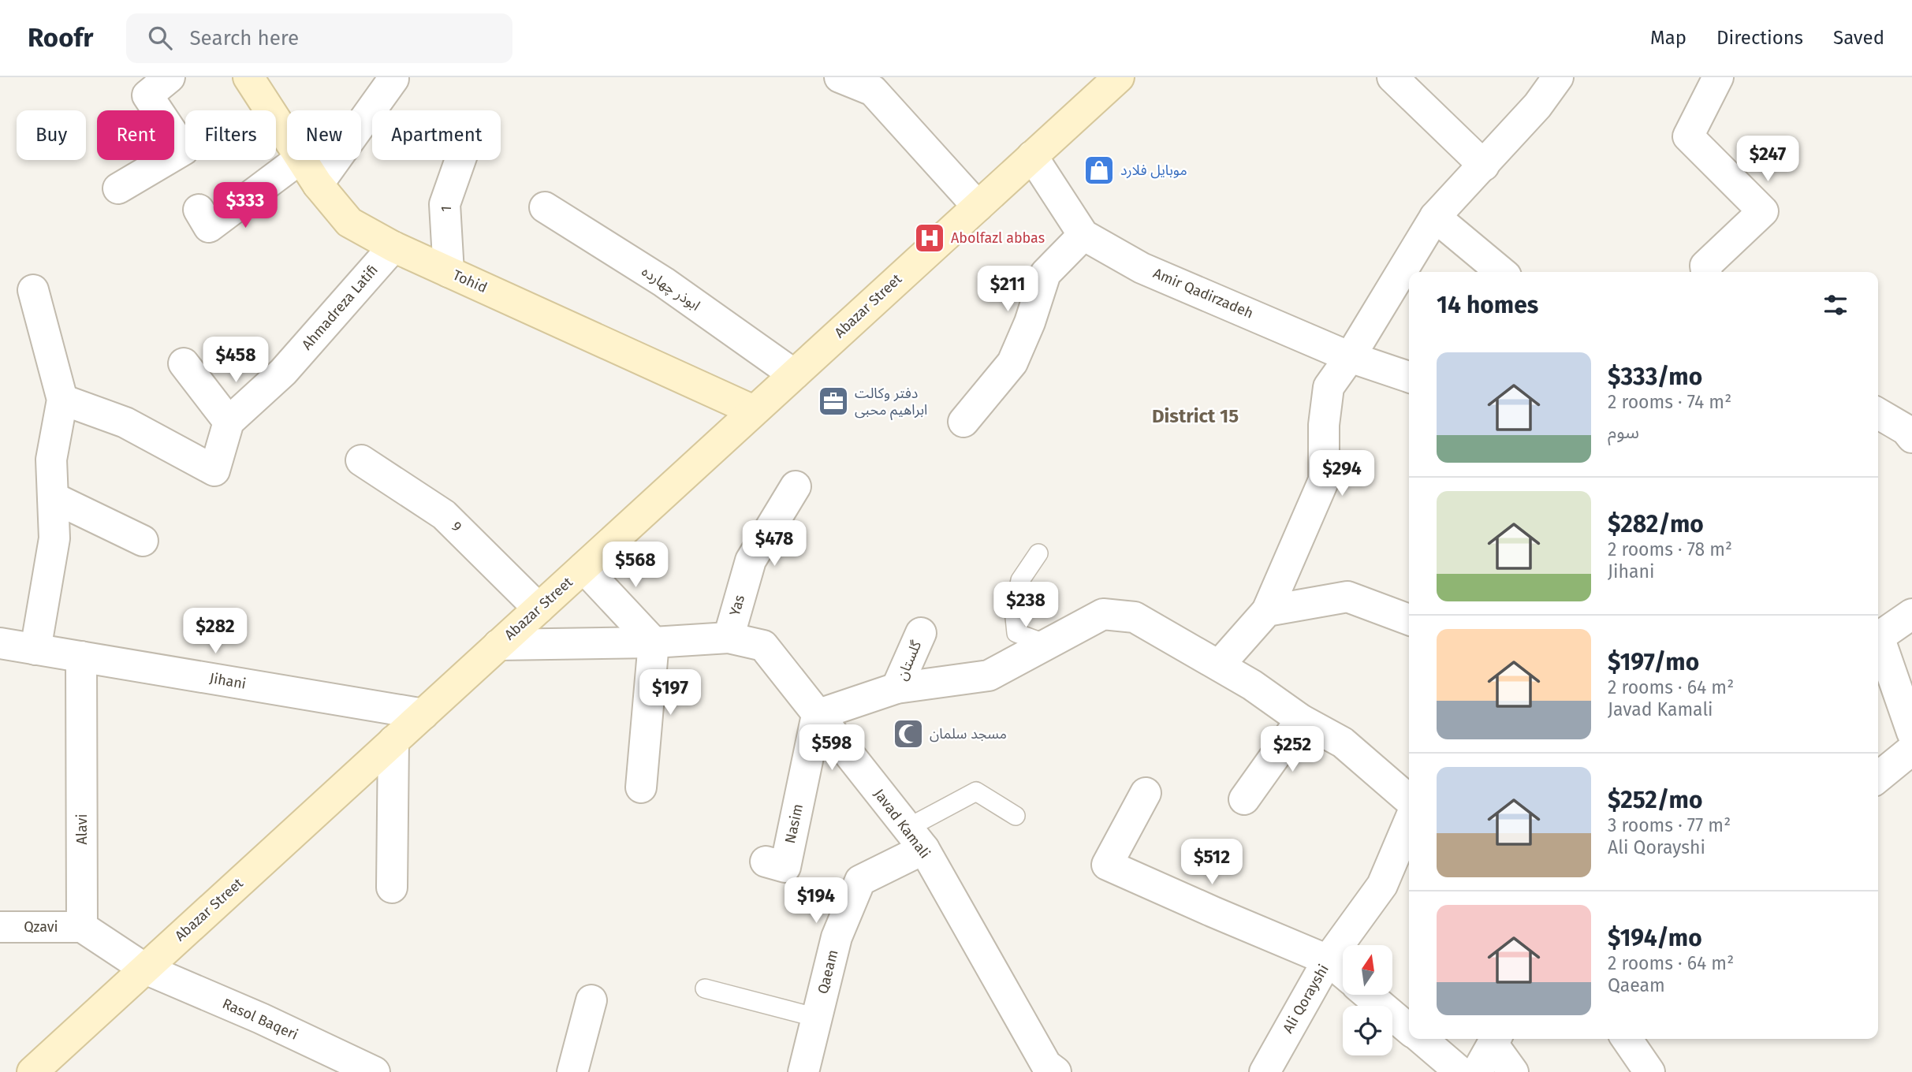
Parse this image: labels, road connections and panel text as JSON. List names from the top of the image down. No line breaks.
{"streets":{"main road":["Tohid","Abazar Street"],"street":["1","ابوذر چهارده","Amir Qadirzadeh","Ahmadreza Latifi","9","Yas","گلستان","Jihani","Nasim","Javad Kamali","Alavi","Qzavi","Qaeam","Ali Qorayshi","Rasol Baqeri"]},"crossings":[["1","Tohid"],["Tohid","Abazar Street"],["Tohid","Ahmadreza Latifi"],["ابوذر چهارده","Abazar Street"],["Amir Qadirzadeh","Abazar Street"],["Abazar Street","9"],["Abazar Street","Jihani"],["Abazar Street","Javad Kamali"],["Abazar Street","Rasol Baqeri"],["Yas","Javad Kamali"],["Jihani","Alavi"],["Nasim","Javad Kamali"],["Javad Kamali","Qaeam"],["Alavi","Qzavi"]],"districts":["District 15"],"places":{"shop":["موبایل فلارد"],"hospital":["Abolfazl abbas"],"office":["دفتر وکالت ابراهیم محبی"],"mosque":["مسجد سلمان"]},"north":"top","page":{"header":"Roofr","search":"Search here","nav":["Map","Directions","Saved"],"chip":["Buy","Rent","Filters","New","Apartment"],"price":["$247","$333","$211","$458","$294","$478","$568","$238","$282","$197","$598","$252","$512","$194"],"heading":"14 homes","list":[{"name":"$333/mo","note":"2 rooms · 74 m² · سوم"},{"name":"$282/mo","note":"2 rooms · 78 m² · Jihani"},{"name":"$197/mo","note":"2 rooms · 64 m² · Javad Kamali"},{"name":"$252/mo","note":"3 rooms · 77 m² · Ali Qorayshi"},{"name":"$194/mo","note":"2 rooms · 64 m² · Qaeam"}]}}
